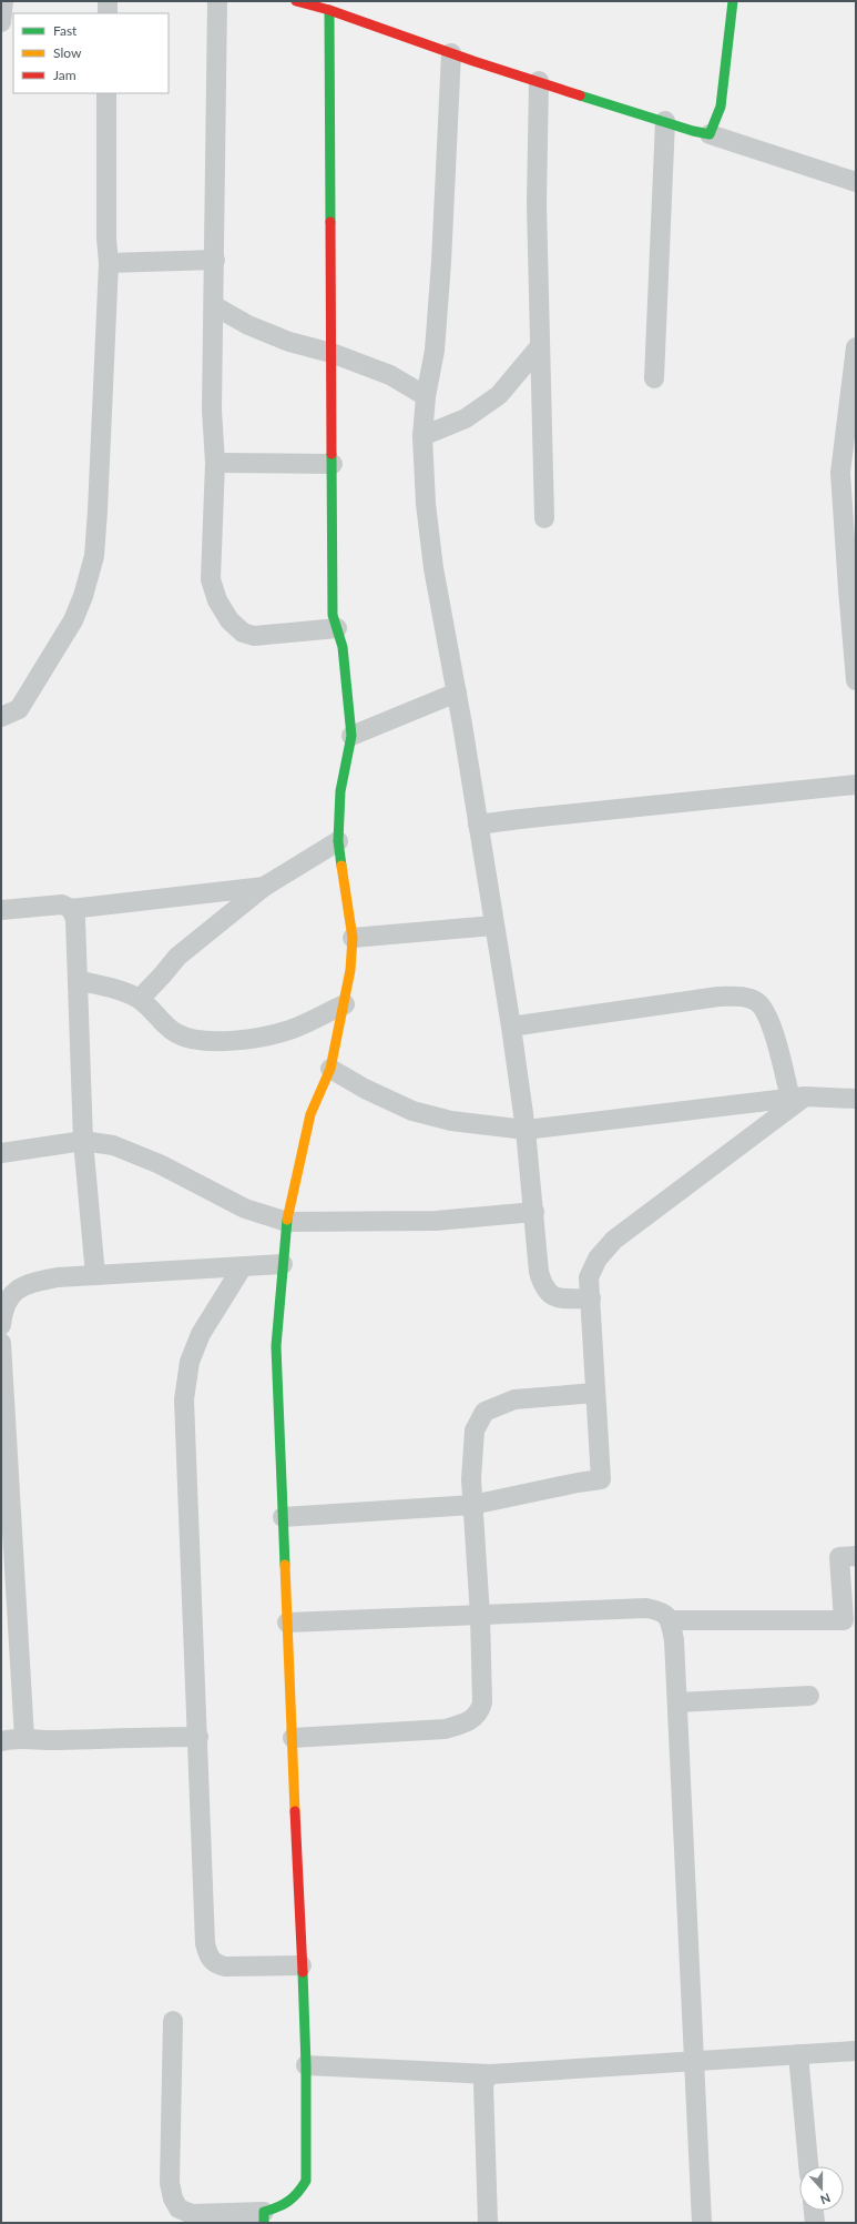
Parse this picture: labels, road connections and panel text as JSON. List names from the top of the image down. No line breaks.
{"legend":["Fast","Slow","Jam"],"north":"bottom"}
